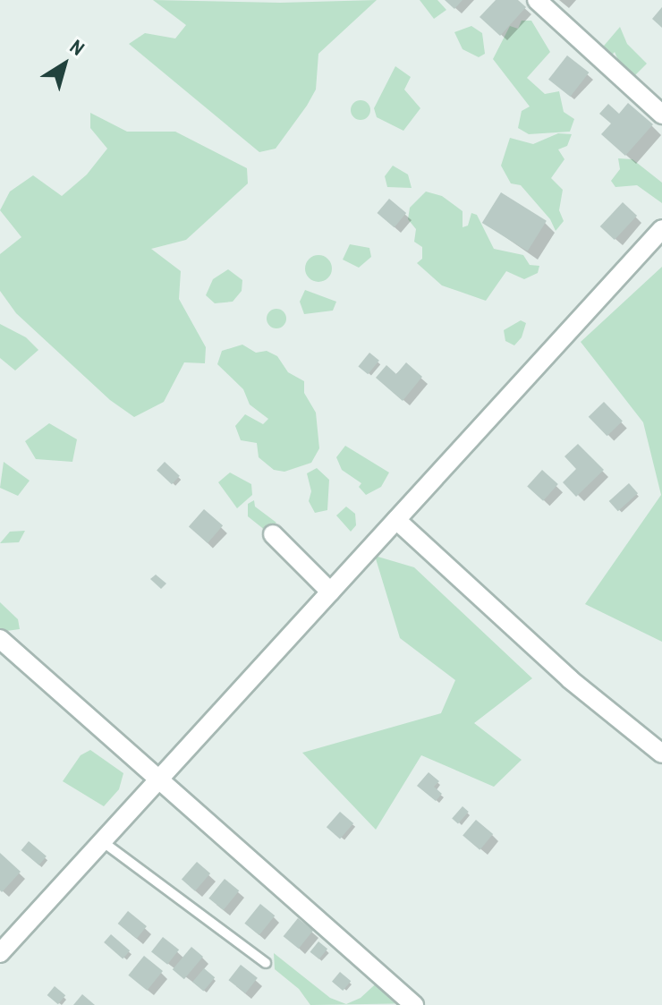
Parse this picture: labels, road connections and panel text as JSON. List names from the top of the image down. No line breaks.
{"north":"top right"}
